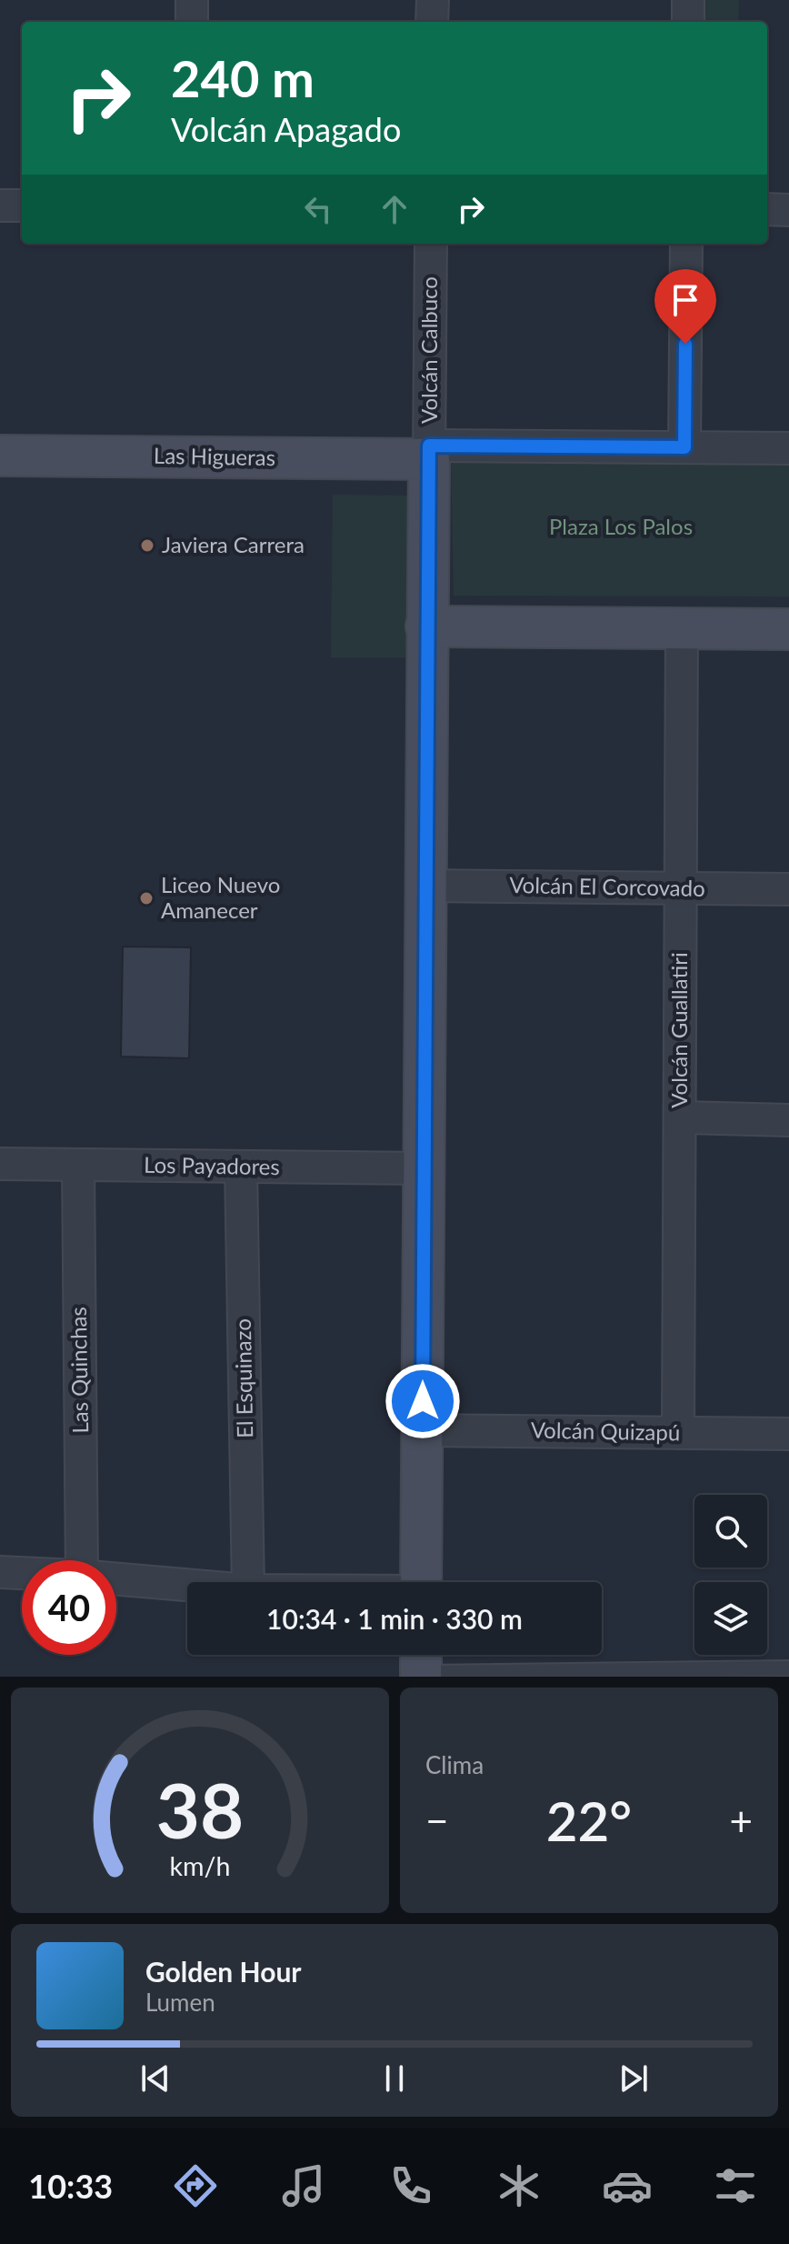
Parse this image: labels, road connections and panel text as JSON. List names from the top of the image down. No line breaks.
{"streets":{"street":["Volcán Calbuco","Las Higueras","Volcán El Corcovado","Volcán Guallatiri","Los Payadores","Las Quinchas","El Esquinazo","Volcán Quizapú"]},"crossings":[["Volcán Calbuco","Las Higueras"],["Volcán Calbuco","Volcán El Corcovado"],["Volcán Calbuco","Los Payadores"],["Volcán Calbuco","Volcán Quizapú"],["Volcán El Corcovado","Volcán Guallatiri"],["Volcán Guallatiri","Volcán Quizapú"],["Los Payadores","Las Quinchas"],["Los Payadores","El Esquinazo"]],"parks":["Plaza Los Palos"],"places":["Javiera Carrera","Liceo Nuevo Amanecer"],"page":{"turn":["240 m","Volcán Apagado"],"limit":"40","trip":"10:34 · 1 min · 330 m","tile":"Clima","heat":["−","22°","+"],"song":["Golden Hour","Lumen"],"tabs":"10:33","gauge":["38","km/h"]}}
